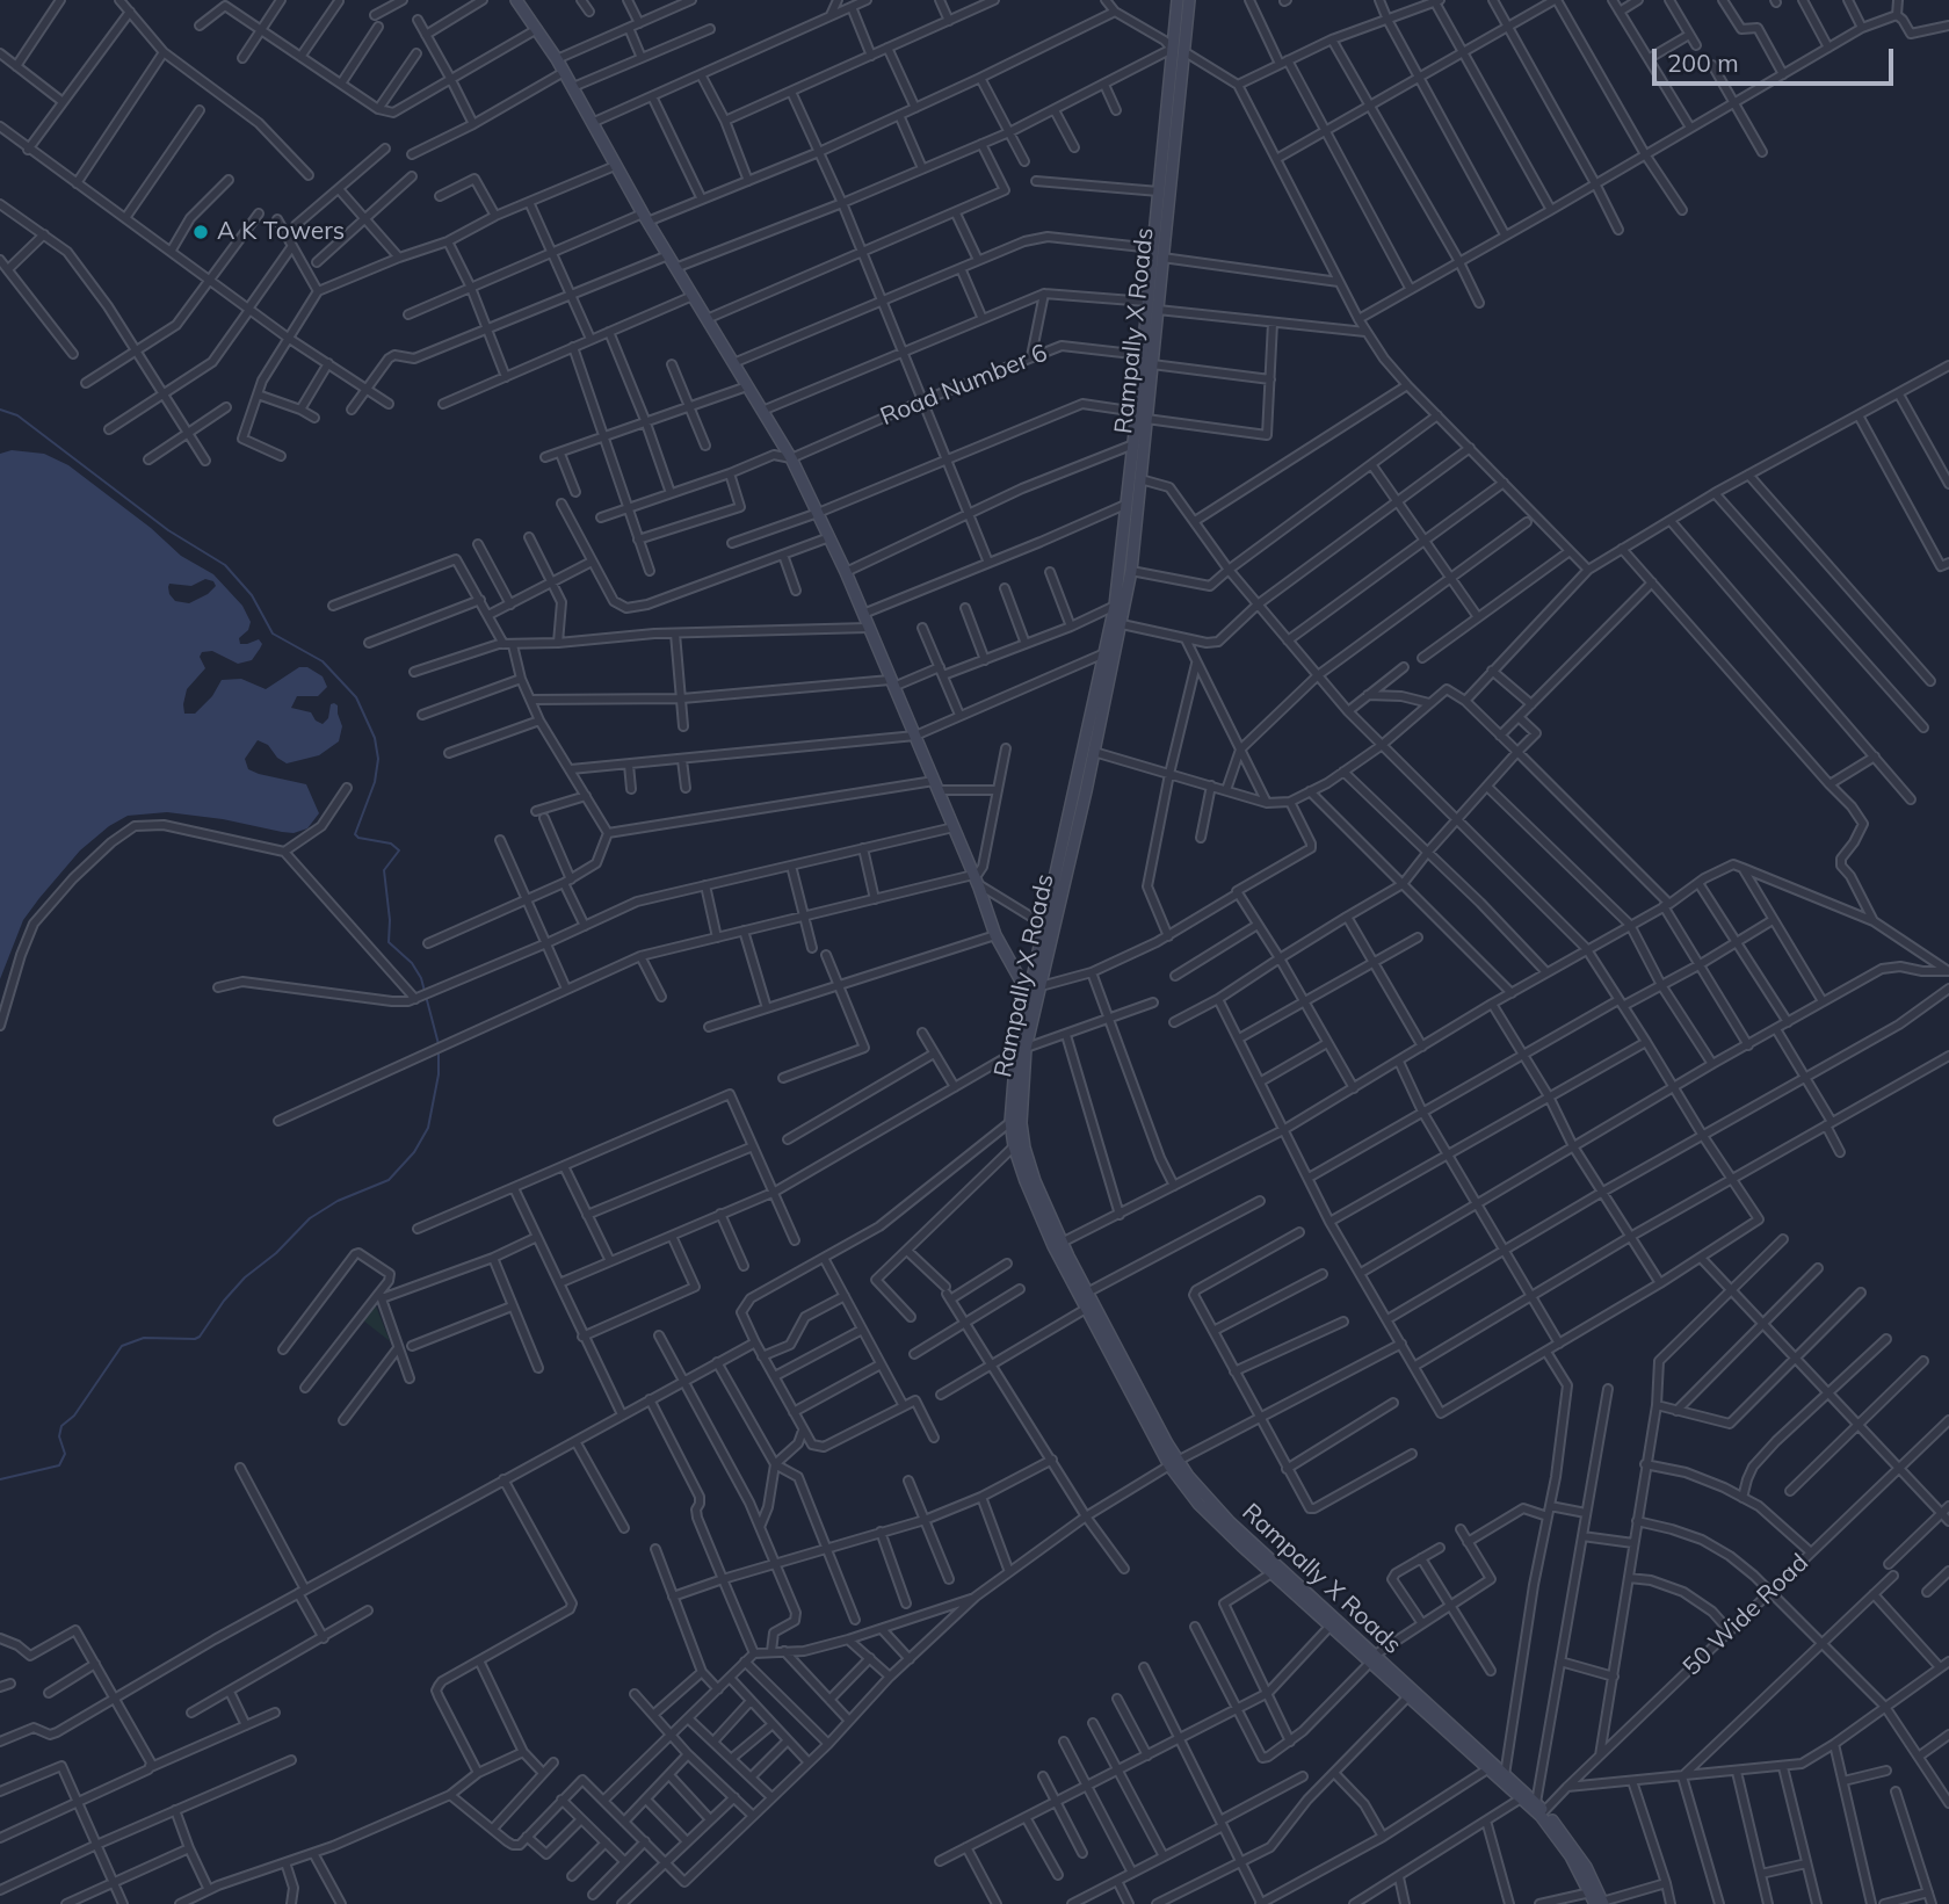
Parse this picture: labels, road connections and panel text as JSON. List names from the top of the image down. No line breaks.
{"streets":{"main road":["Rampally X Roads"],"street":["Road Number 6","50 Wide Road"]},"crossings":[["Rampally X Roads","50 Wide Road"]],"places":["A K Towers"],"scale_bar":"200 m"}
